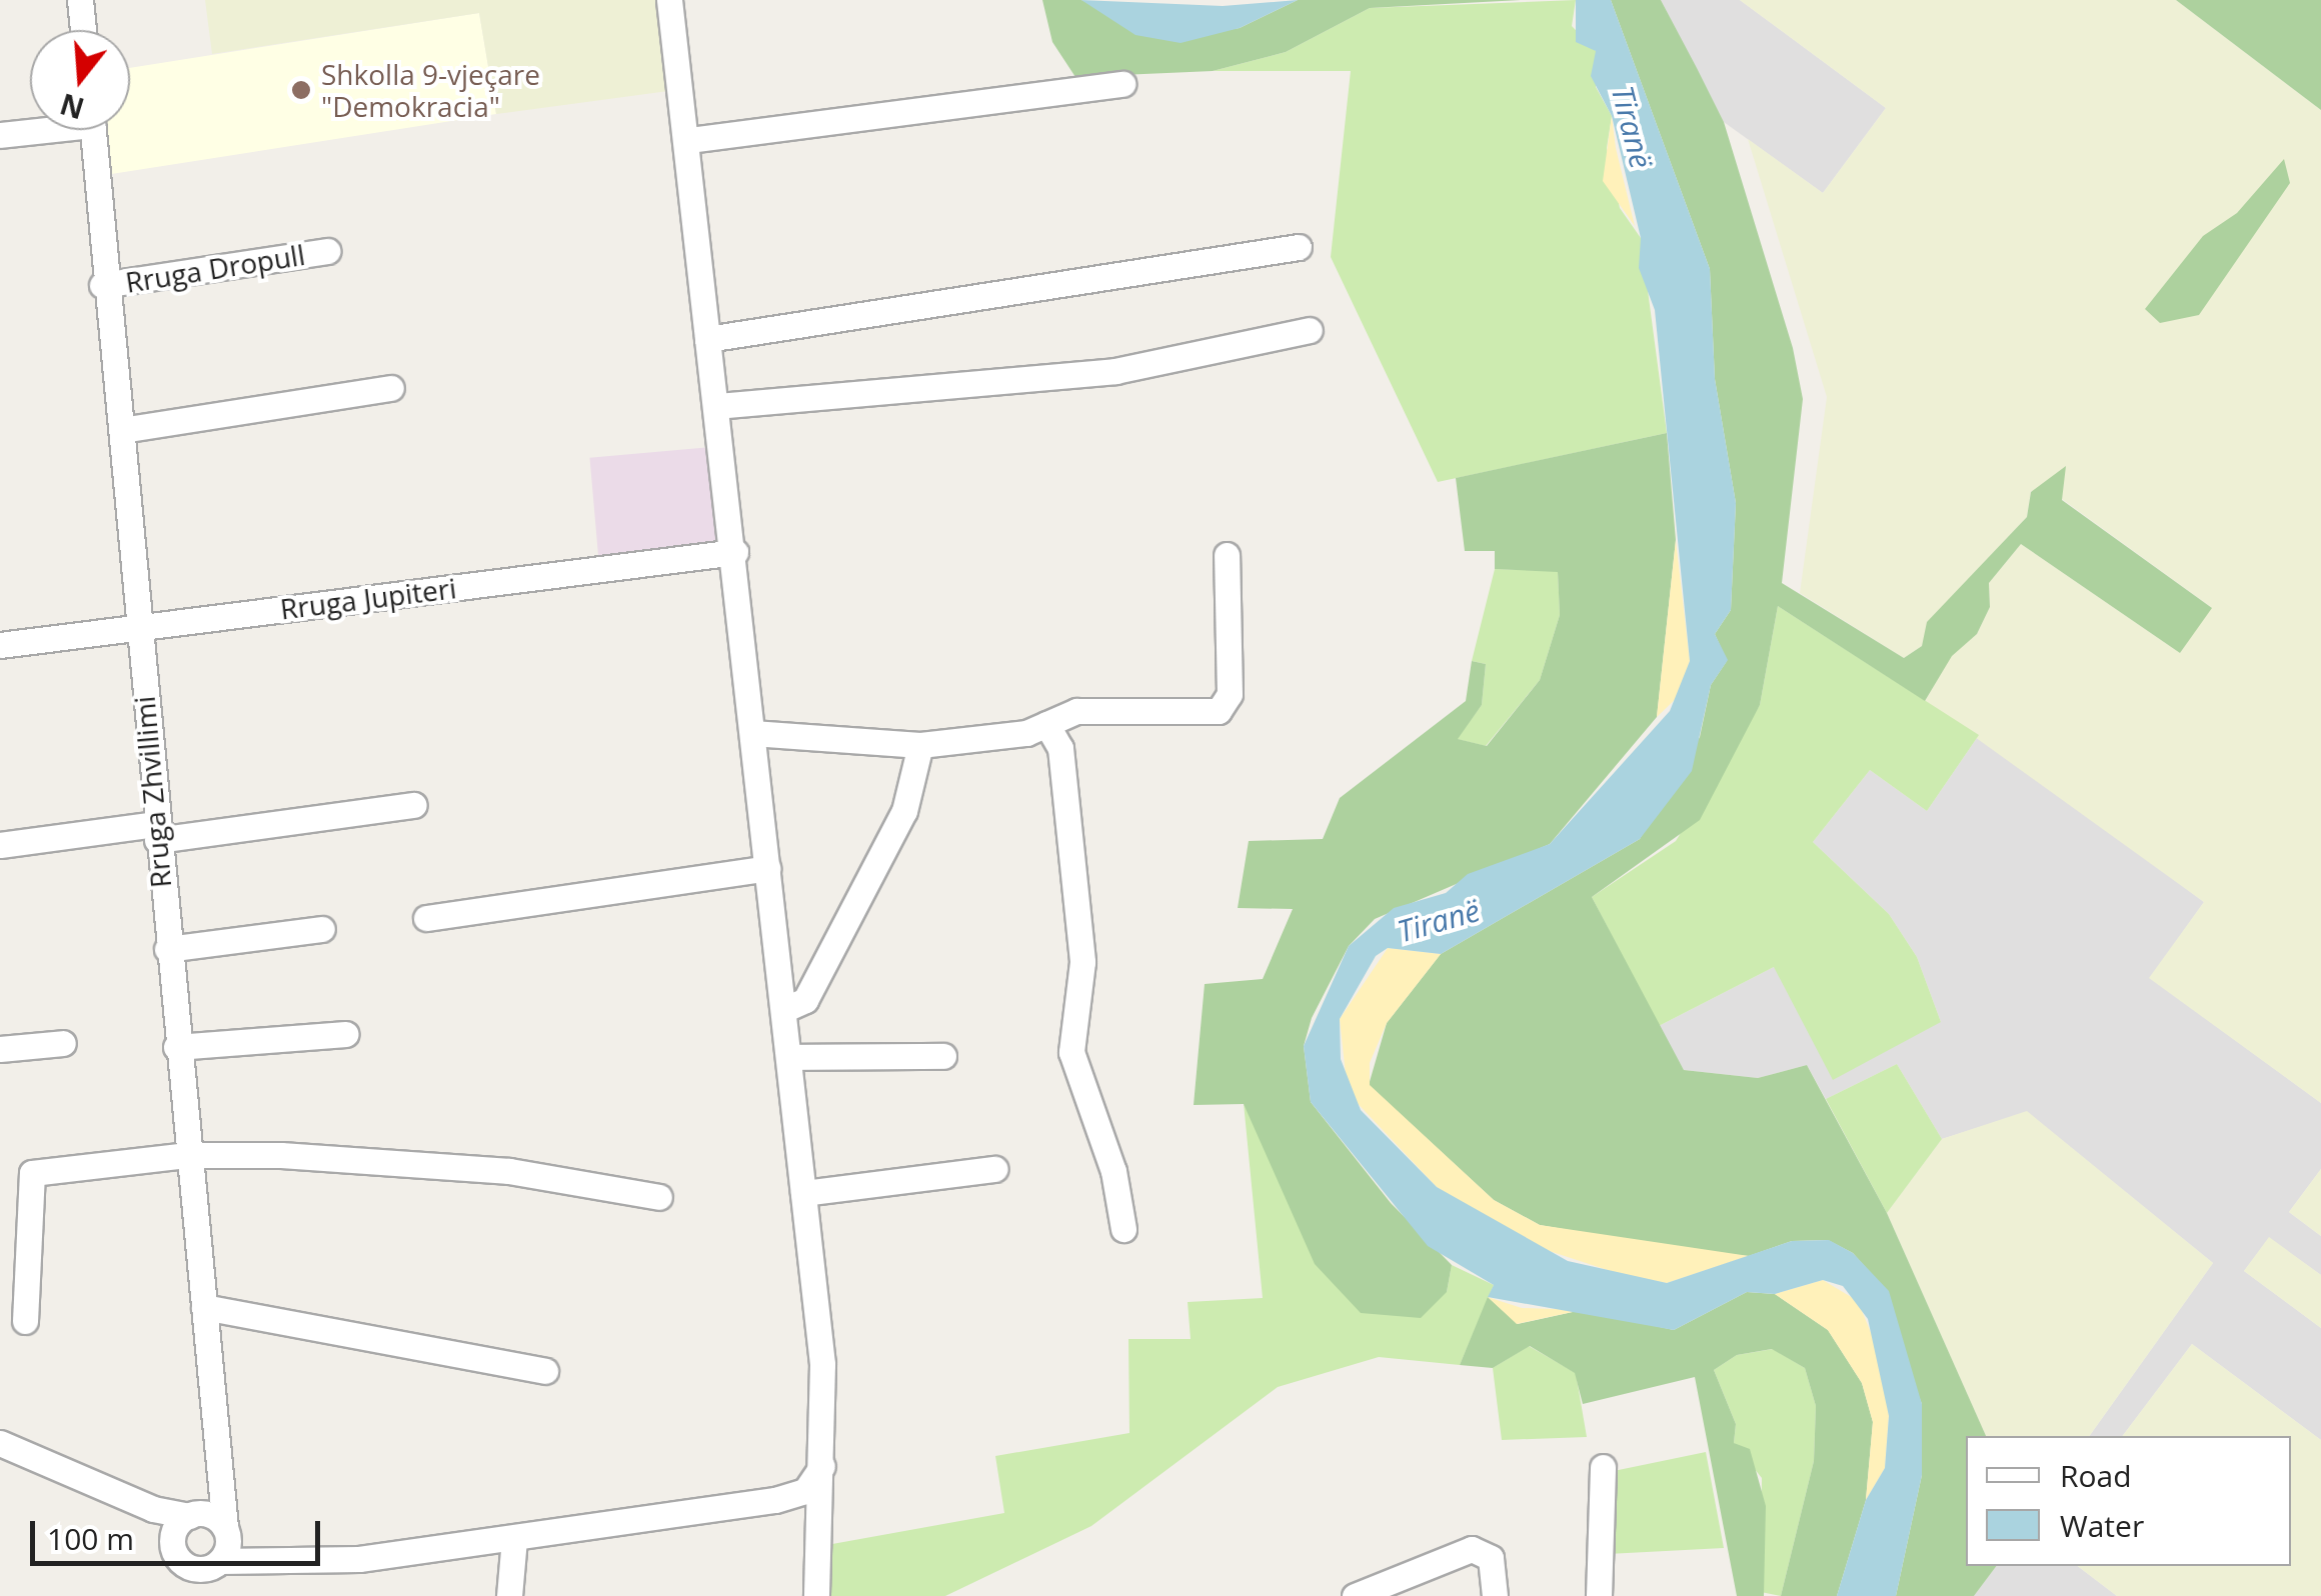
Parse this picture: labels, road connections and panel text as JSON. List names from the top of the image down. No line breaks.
{"streets":{"street":["Rruga Dropull","Rruga Jupiteri","Rruga Zhvillimi"]},"crossings":[["Rruga Dropull","Rruga Zhvillimi"],["Rruga Jupiteri","Rruga Zhvillimi"]],"water":["Tiranë"],"places":["Shkolla 9-vjeçare \"Demokracia\""],"legend":["Road","Water"],"scale_bar":"100 m","north":"bottom"}
